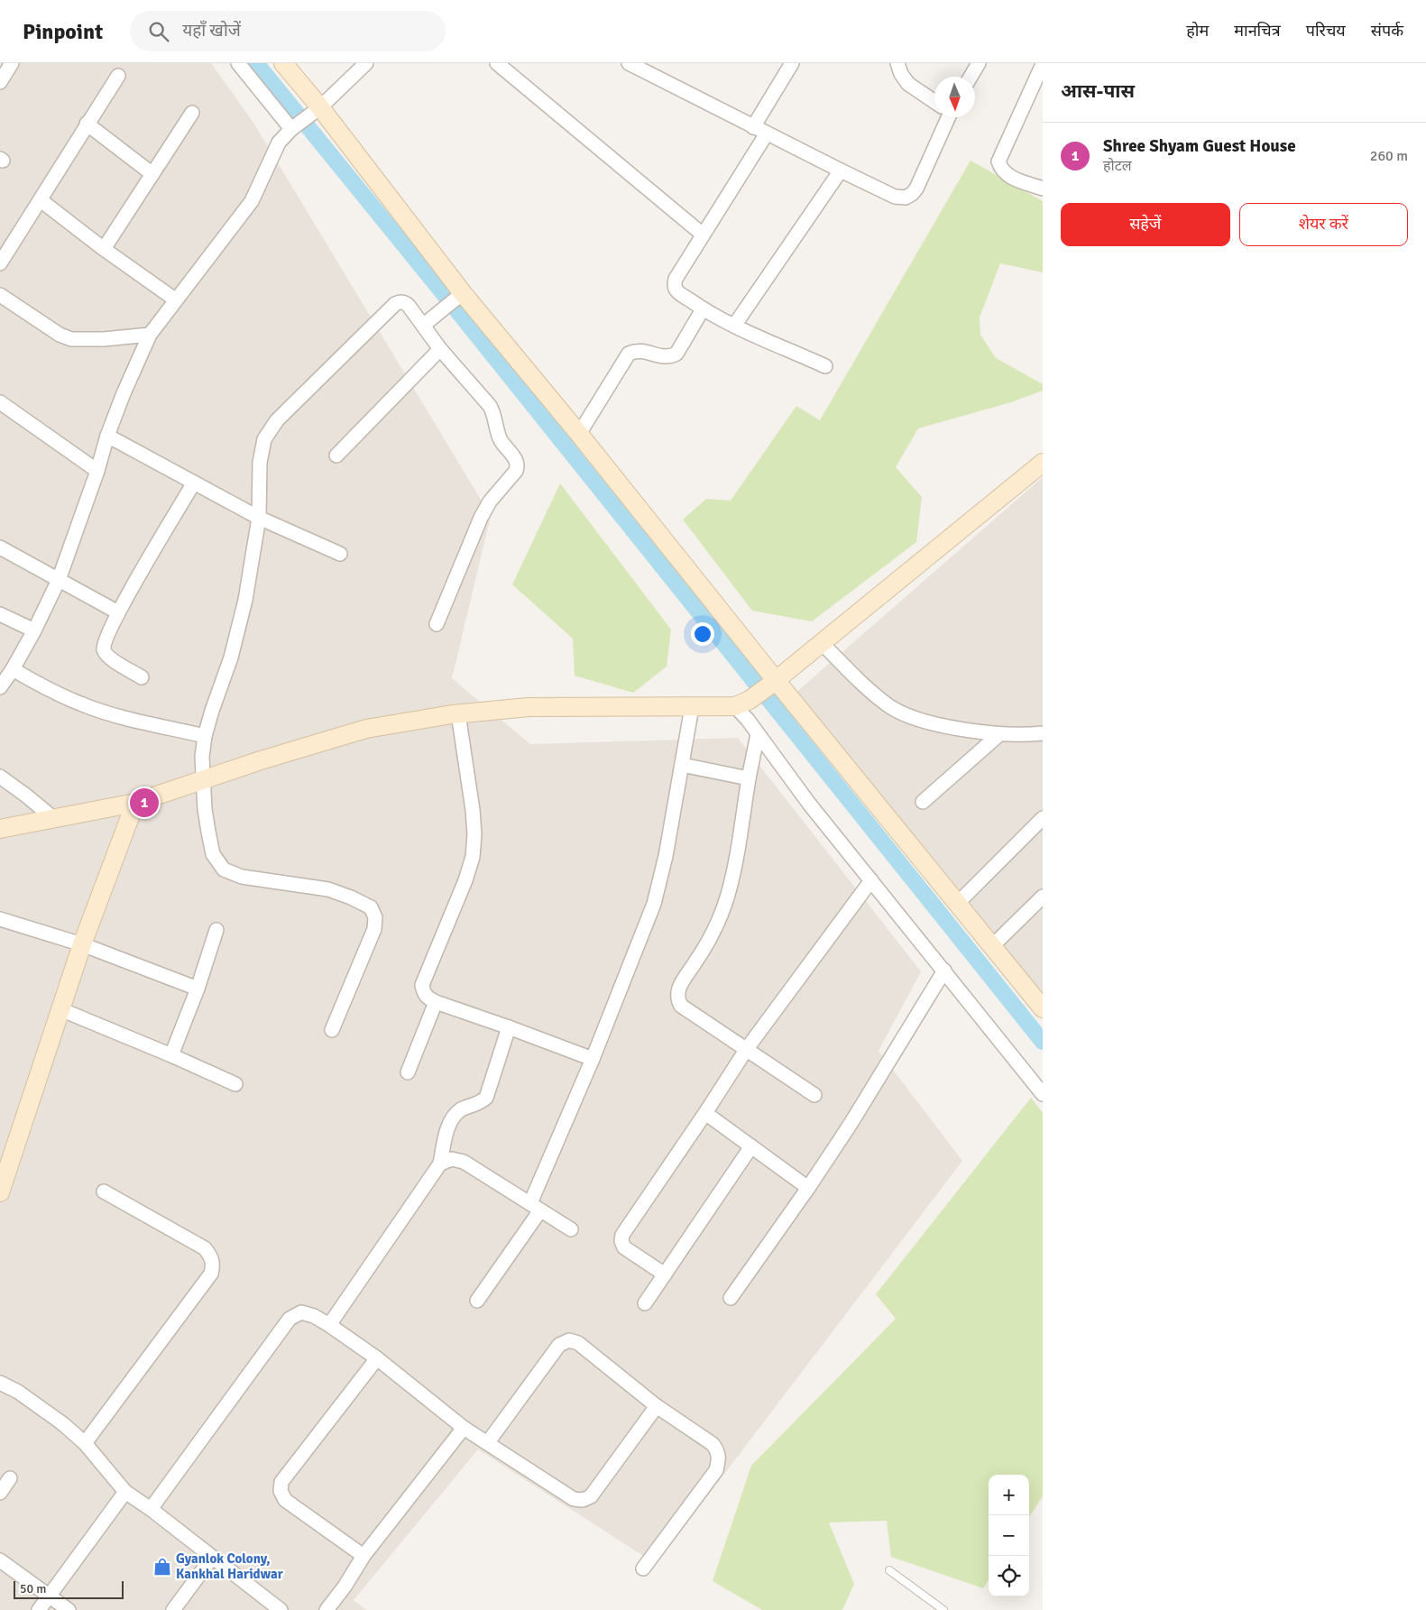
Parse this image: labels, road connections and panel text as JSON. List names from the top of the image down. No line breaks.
{"places":{"shop":["Gyanlok Colony, Kankhal Haridwar"]},"scale_bar":"50 m","north":"bottom","page":{"header":"Pinpoint","search":"यहाँ खोजें","nav":["होम","मानचित्र","परिचय","संपर्क"],"heading":"आस-पास","list":[{"mark":"1","name":"Shree Shyam Guest House","note":"होटल","value":"260 m"}],"buttons":["सहेजें","शेयर करें"],"pins":"1","map_buttons":["+","−"],"scale":"50 m"}}
